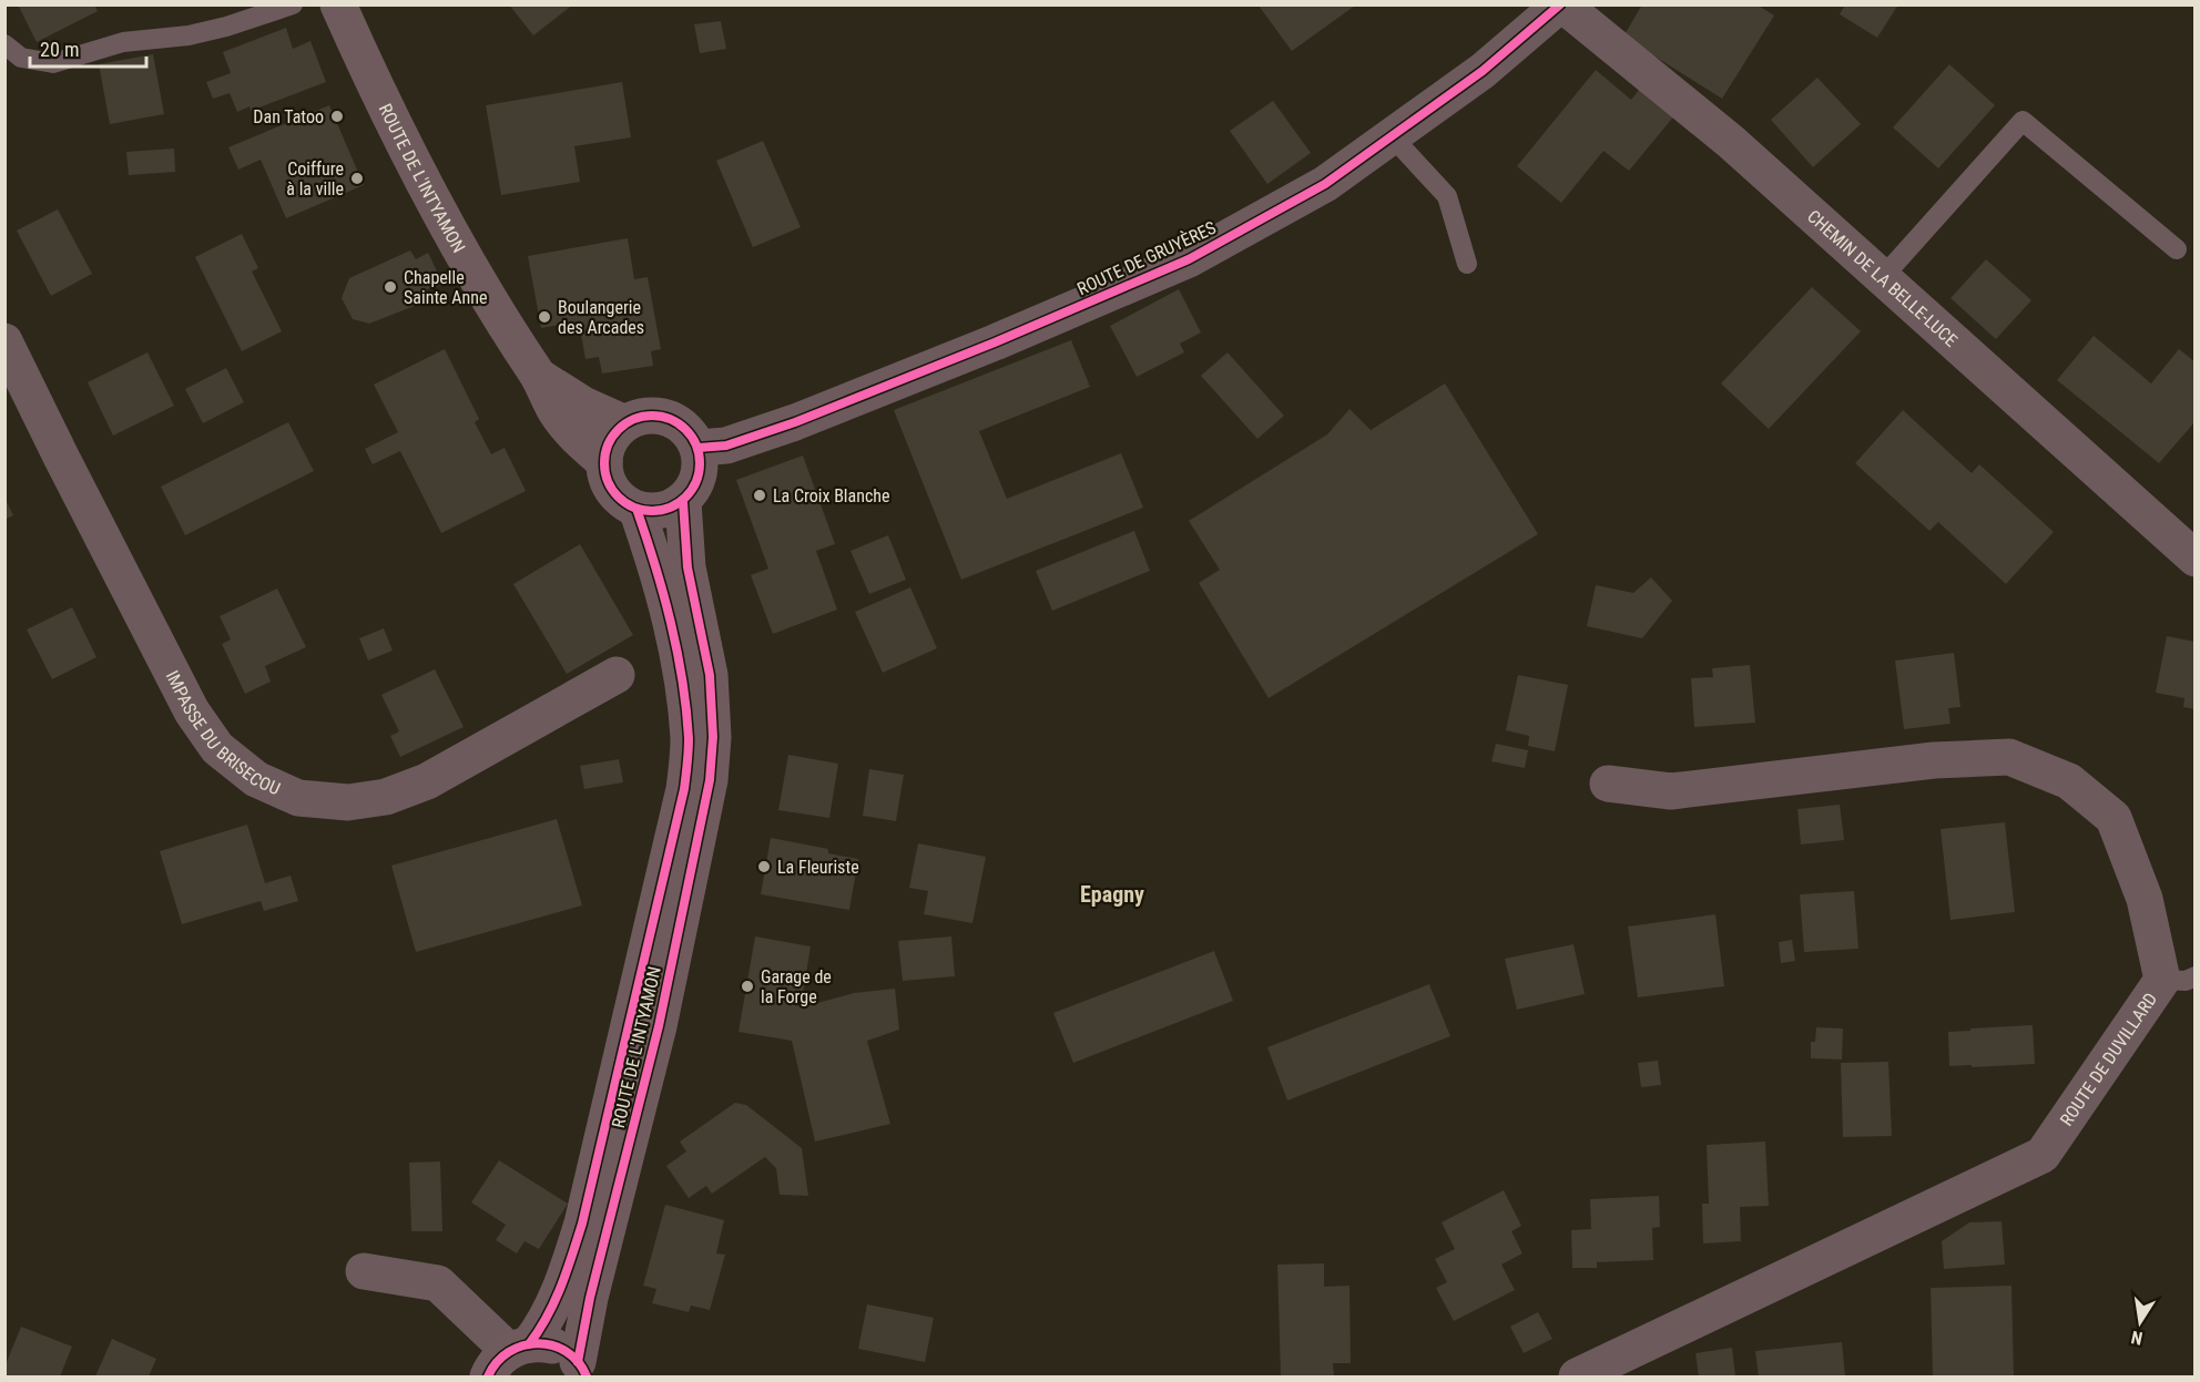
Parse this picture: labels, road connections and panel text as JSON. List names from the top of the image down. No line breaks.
{"streets":{"main road":["ROUTE DE L'INTYAMON"],"street":["ROUTE DE GRUYÈRES","CHEMIN DE LA BELLE-LUCE","IMPASSE DU BRISECOU","ROUTE DE DUVILLARD"]},"crossings":[["ROUTE DE L'INTYAMON","ROUTE DE GRUYÈRES"],["ROUTE DE GRUYÈRES","CHEMIN DE LA BELLE-LUCE"]],"districts":["Epagny"],"places":["Dan Tatoo","Coiffure à la ville","Chapelle Sainte Anne","Boulangerie des Arcades","La Croix Blanche","La Fleuriste","Garage de la Forge"],"scale_bar":"20 m","north":"bottom"}
